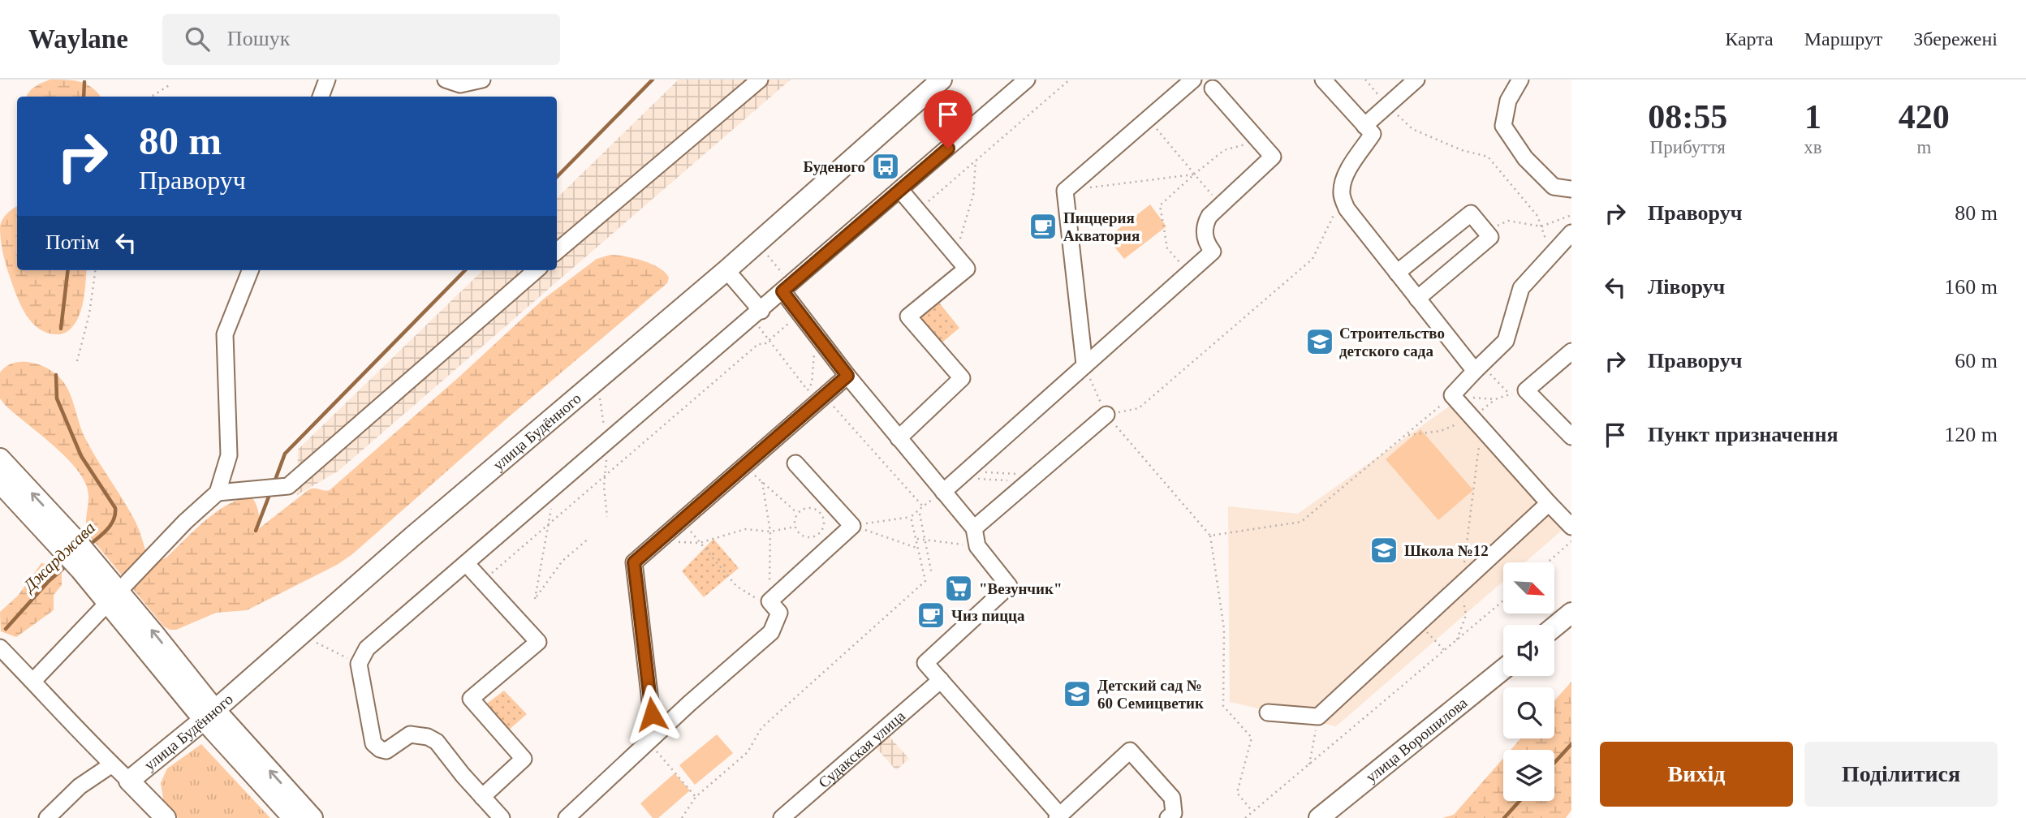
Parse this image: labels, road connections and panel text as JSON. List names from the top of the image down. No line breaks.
{"streets":{"main road":["улица Будённого","улица Ворошилова"],"street":["Судакская улица"]},"water":["Джарджава"],"places":{"bus stop":["Буденого"],"cafe":["Пиццерия Акватория","Чиз пицца"],"school or university":["Строительство детского сада","Школа №12","Детский сад № 60 Семицветик"],"supermarket":["\"Везунчик\""]},"north":"bottom right","page":{"header":"Waylane","search":"Пошук","nav":["Карта","Маршрут","Збережені"],"eta":["08:55","Прибуття","1","хв","420","m"],"turn":["80 m","Праворуч"],"list":[{"name":"Праворуч","value":"80 m"},{"name":"Ліворуч","value":"160 m"},{"name":"Праворуч","value":"60 m"},{"name":"Пункт призначення","value":"120 m"}],"then":"Потім","buttons":["Вихід","Поділитися"]}}
